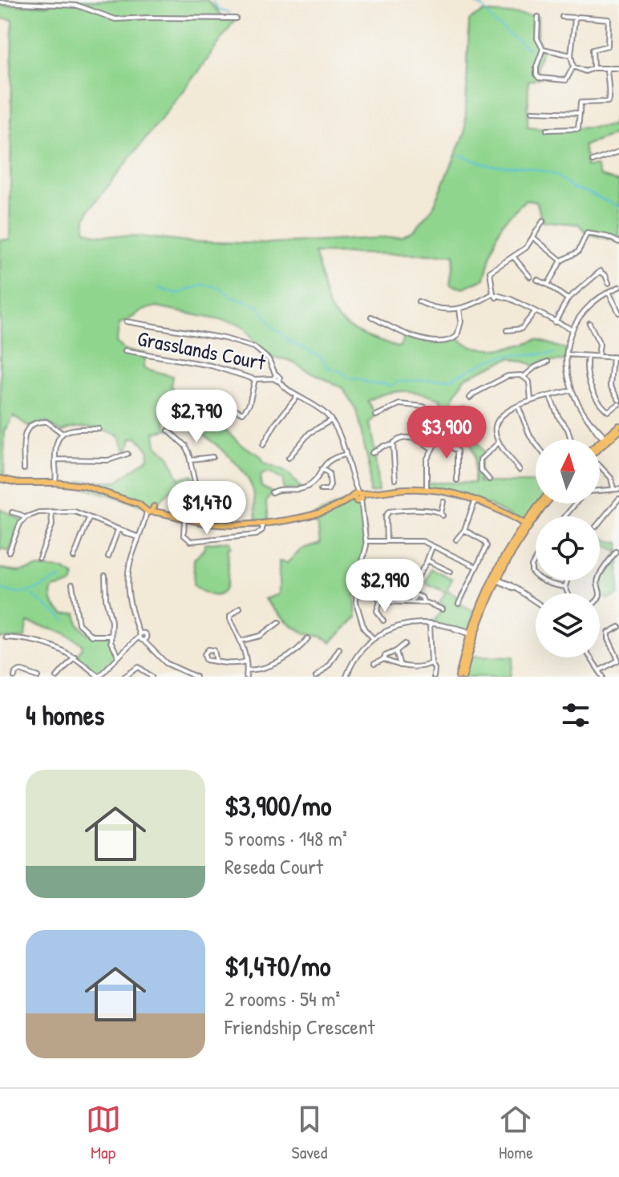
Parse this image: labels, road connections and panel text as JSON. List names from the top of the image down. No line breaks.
{"streets":{"street":["Grasslands Court"]},"north":"top","page":{"price":["$2,790","$3,900","$1,470","$2,990"],"heading":"4 homes","list":[{"name":"$3,900/mo","note":"5 rooms · 148 m² · Reseda Court"},{"name":"$1,470/mo","note":"2 rooms · 54 m² · Friendship Crescent"}],"tabs":["Map","Saved","Home"]}}
